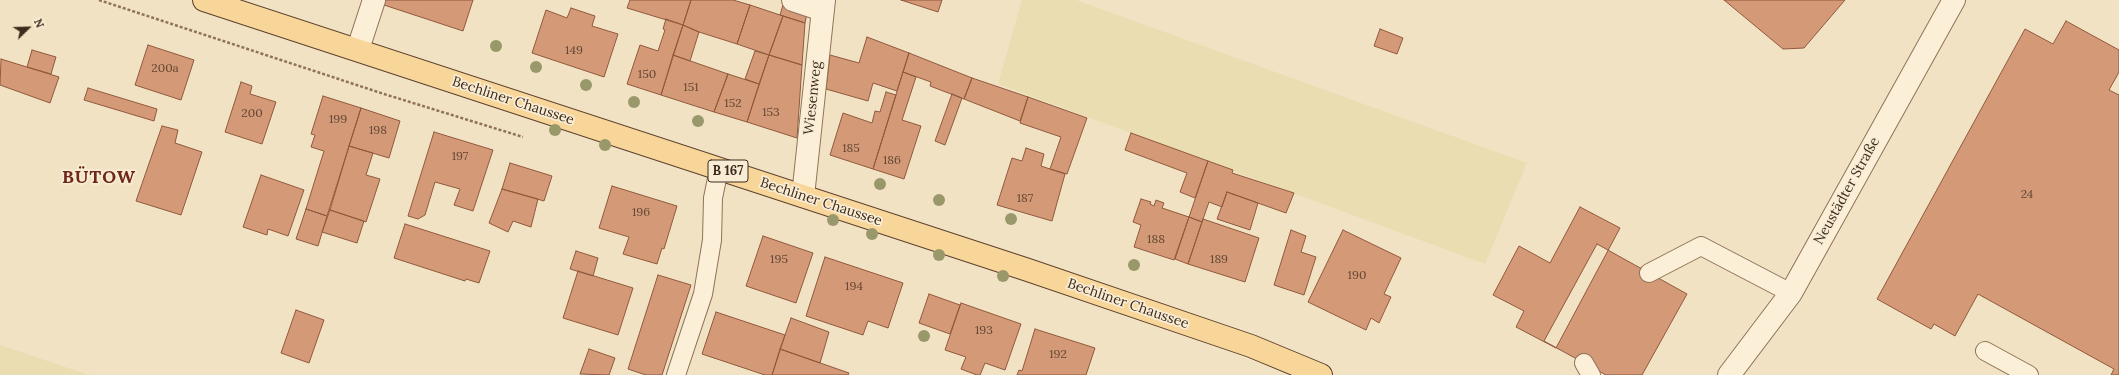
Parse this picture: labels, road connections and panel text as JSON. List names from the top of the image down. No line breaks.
{"streets":{"main road":["Bechliner Chaussee","B 167"],"street":["Wiesenweg","Neustädter Straße"]},"crossings":[["Wiesenweg","Bechliner Chaussee"]],"districts":["BÜTOW"],"house_numbers":["149","200a","150","151","152","153","200","199","198","185","197","186","24","187","196","188","195","189","190","194","193","192"],"north":"top right"}
